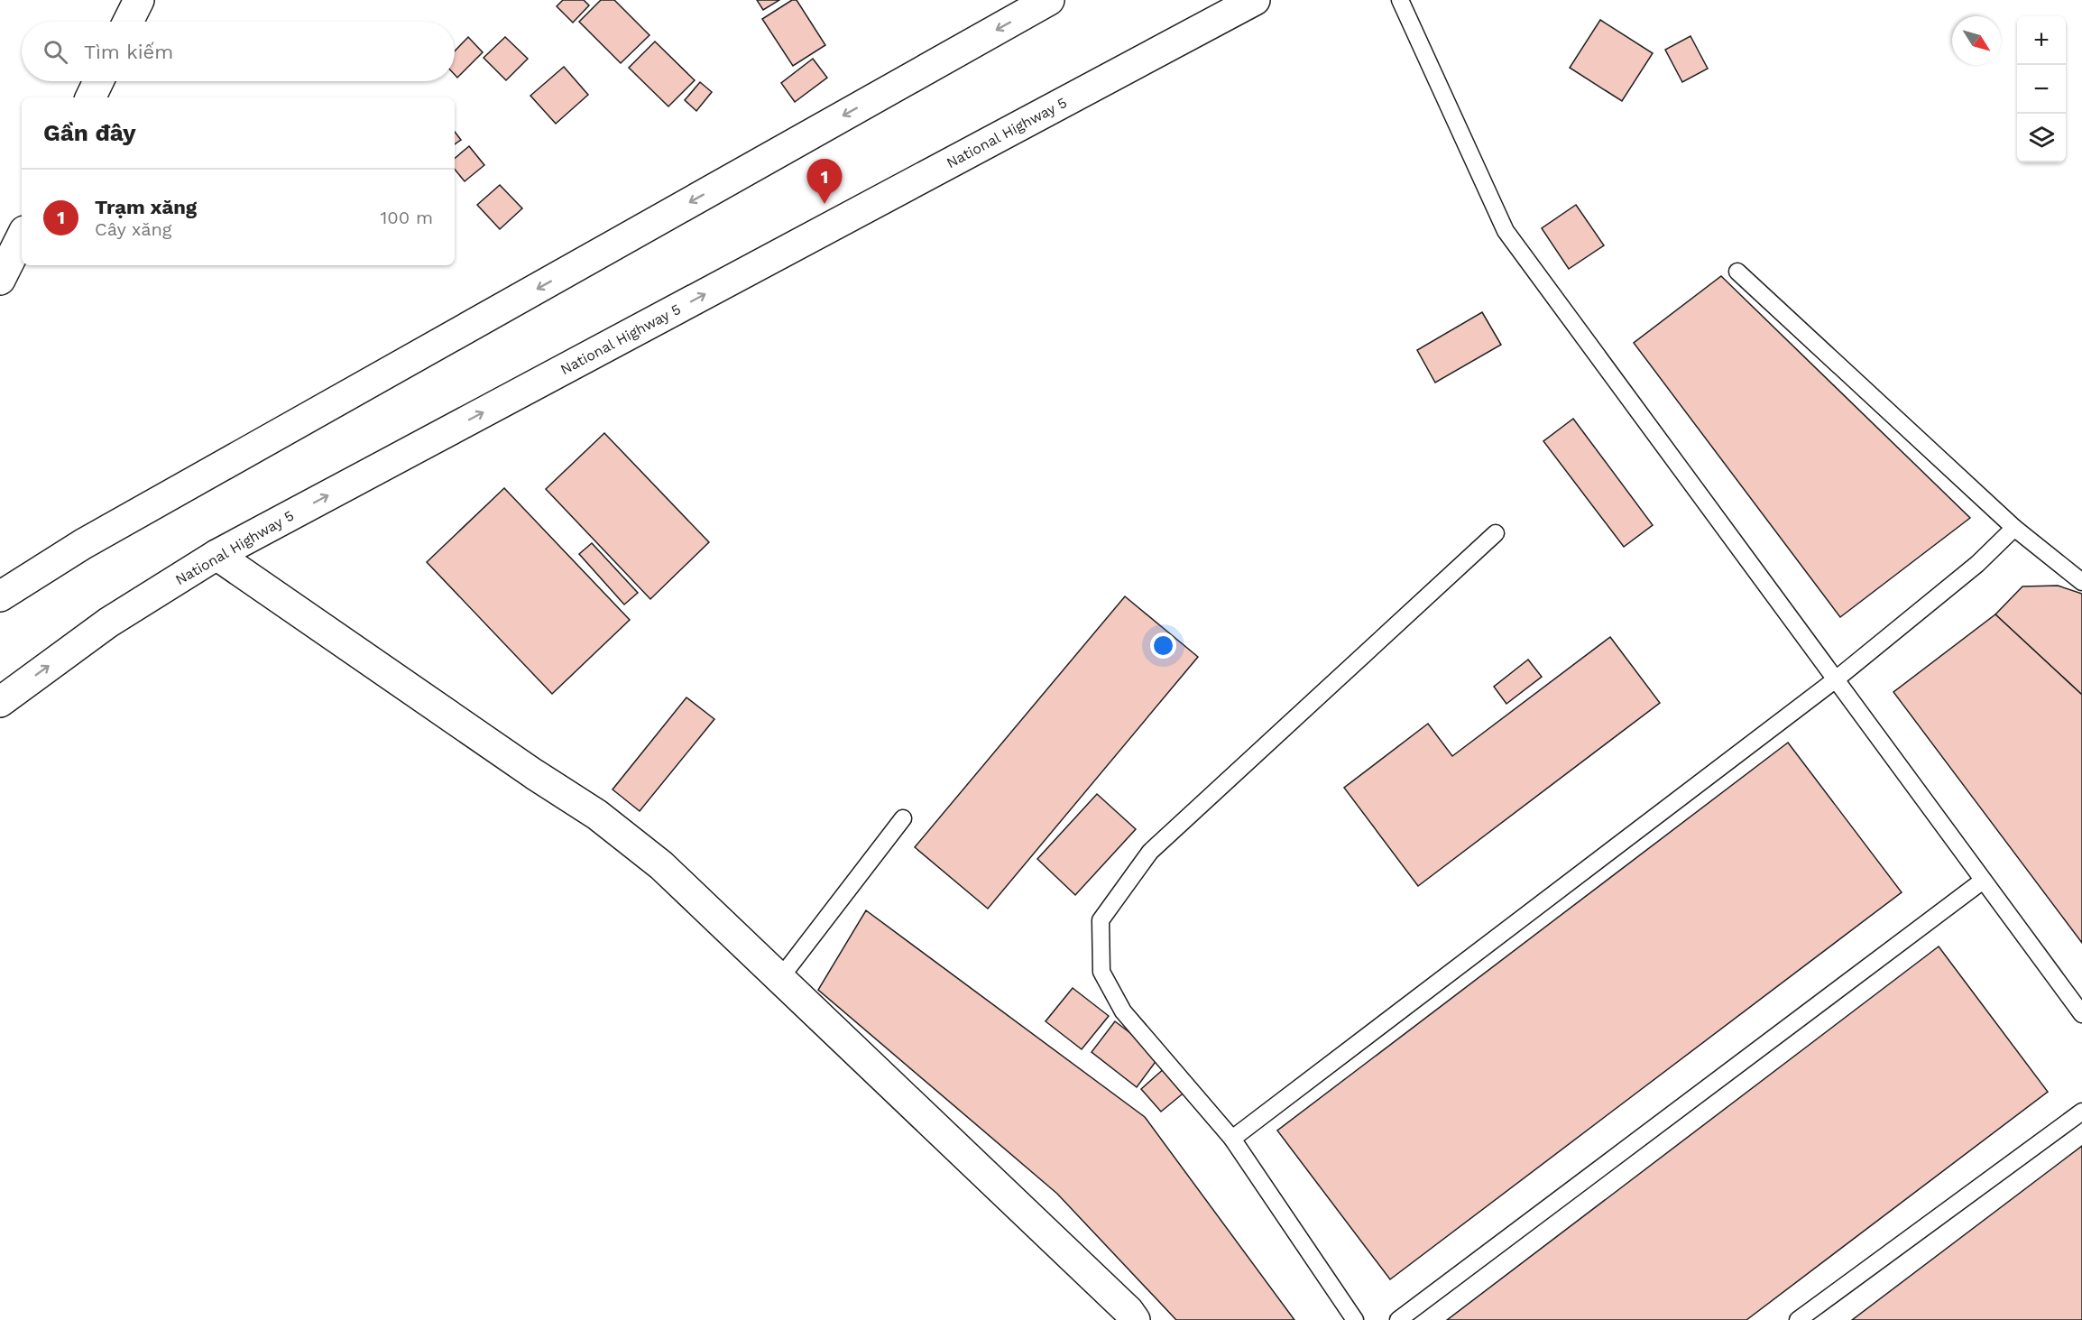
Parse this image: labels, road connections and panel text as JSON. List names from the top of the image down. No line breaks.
{"streets":{"main road":["National Highway 5"]},"north":"bottom right","page":{"map_buttons":["+","−"],"search":"Tìm kiếm","heading":"Gần đây","pins":"1","list":[{"mark":"1","name":"Trạm xăng","note":"Cây xăng","value":"100 m"}]}}
